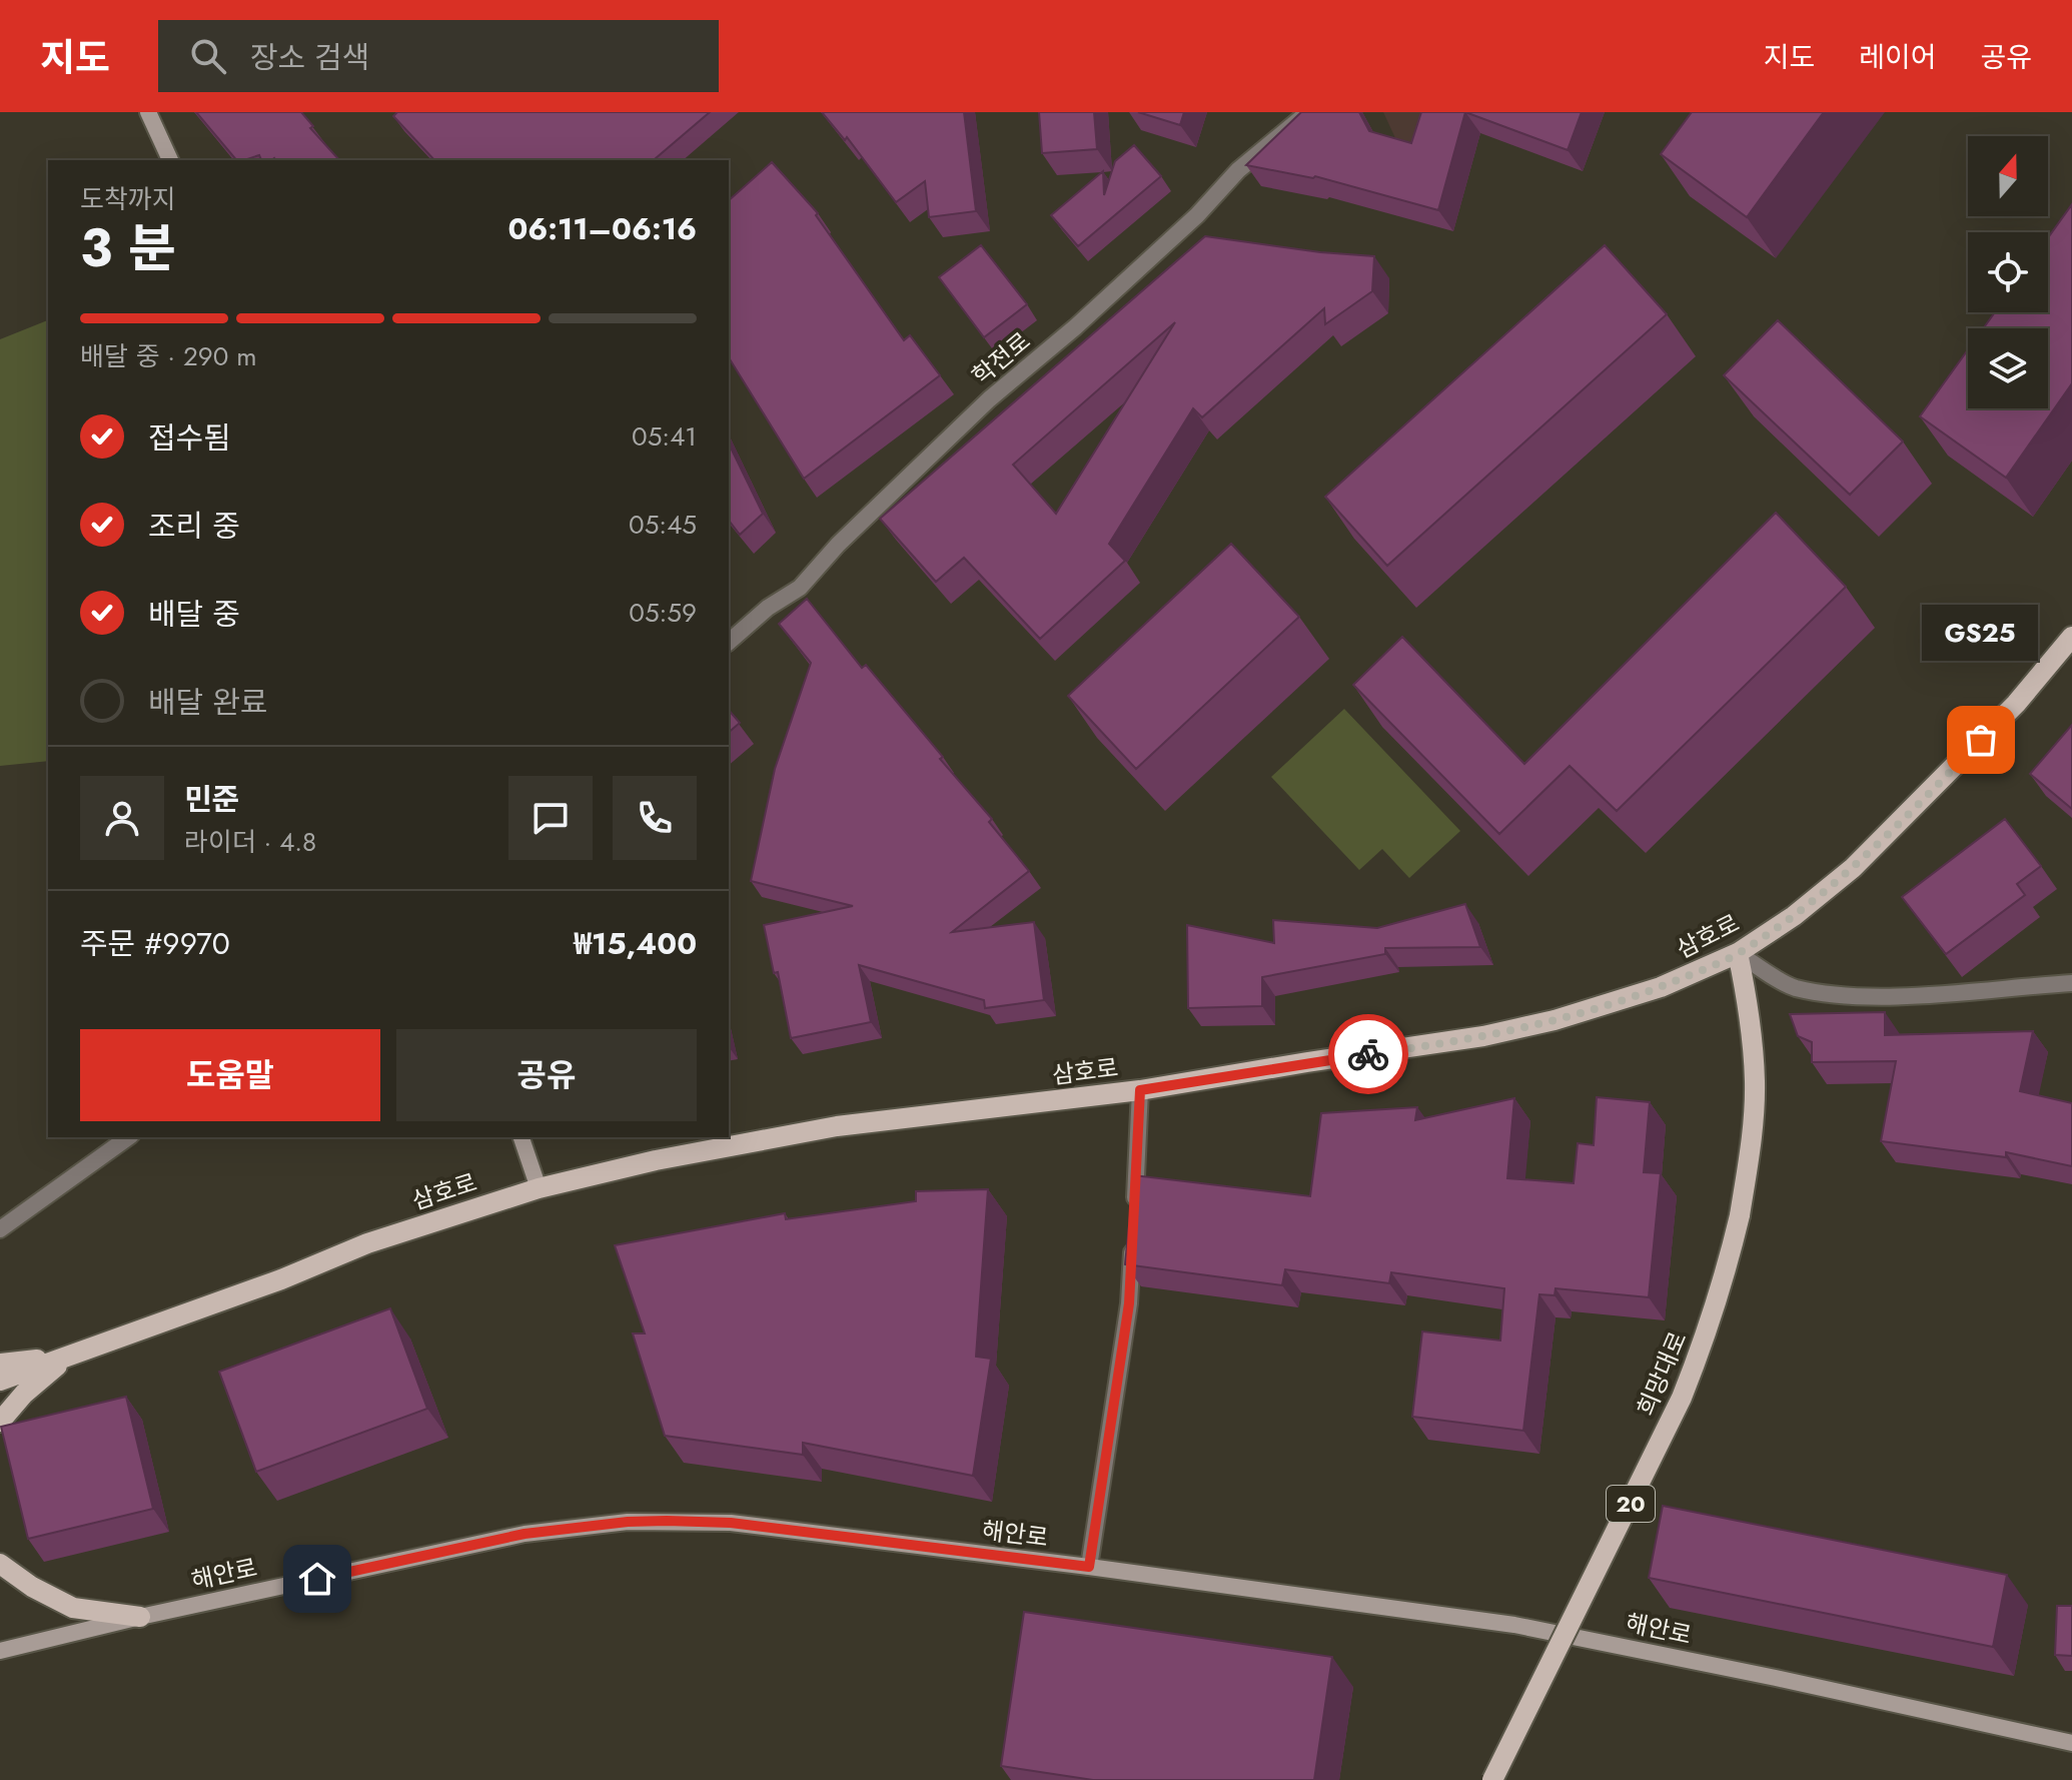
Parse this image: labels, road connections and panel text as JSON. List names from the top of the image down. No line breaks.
{"streets":{"main road":["삼호로","희망대로","20"],"street":["학전로","해안로"]},"crossings":[["삼호로","희망대로"]],"places":["GS25"],"north":"top","page":{"header":"지도","search":"장소 검색","nav":["지도","레이어","공유"],"heading":["3 분","도착까지","06:11–06:16"],"panel":["민준","라이더 · 4.8","주문 #9970","₩15,400"],"bar":"배달 중 · 290 m","list":[["접수됨","05:41"],["조리 중","05:45"],["배달 중","05:59"],"배달 완료"],"bubble":"GS25","buttons":["도움말","공유"]}}
